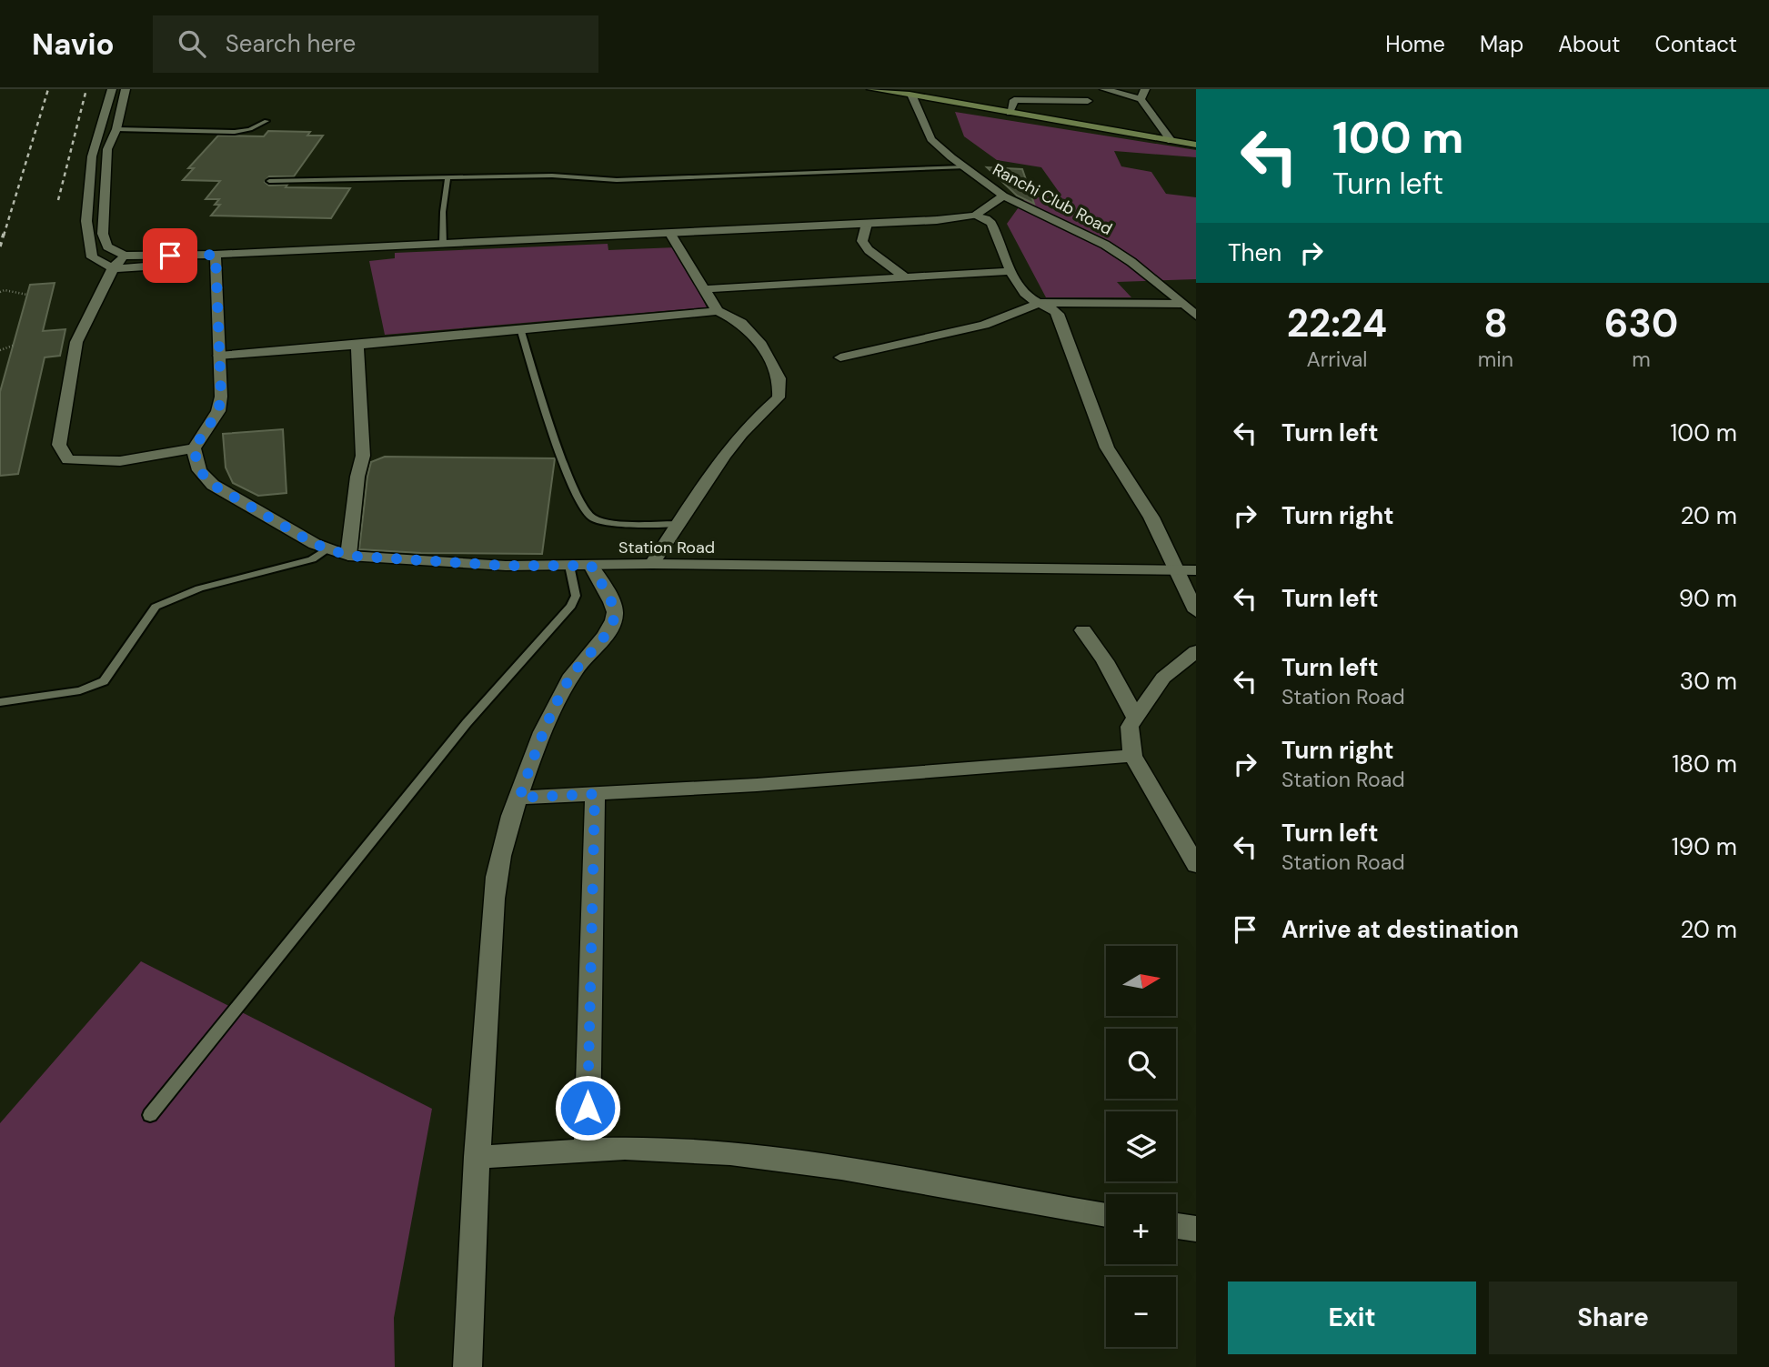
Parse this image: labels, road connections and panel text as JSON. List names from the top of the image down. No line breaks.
{"streets":{"street":["Ranchi Club Road","Station Road"]},"north":"right","page":{"header":"Navio","search":"Search here","nav":["Home","Map","About","Contact"],"turn":["100 m","Turn left"],"then":"Then","eta":["22:24","Arrival","8","min","630","m"],"list":[{"name":"Turn left","value":"100 m"},{"name":"Turn right","value":"20 m"},{"name":"Turn left","value":"90 m"},{"name":"Turn left","note":"Station Road","value":"30 m"},{"name":"Turn right","note":"Station Road","value":"180 m"},{"name":"Turn left","note":"Station Road","value":"190 m"},{"name":"Arrive at destination","value":"20 m"}],"map_buttons":["+","−"],"buttons":["Exit","Share"]}}
